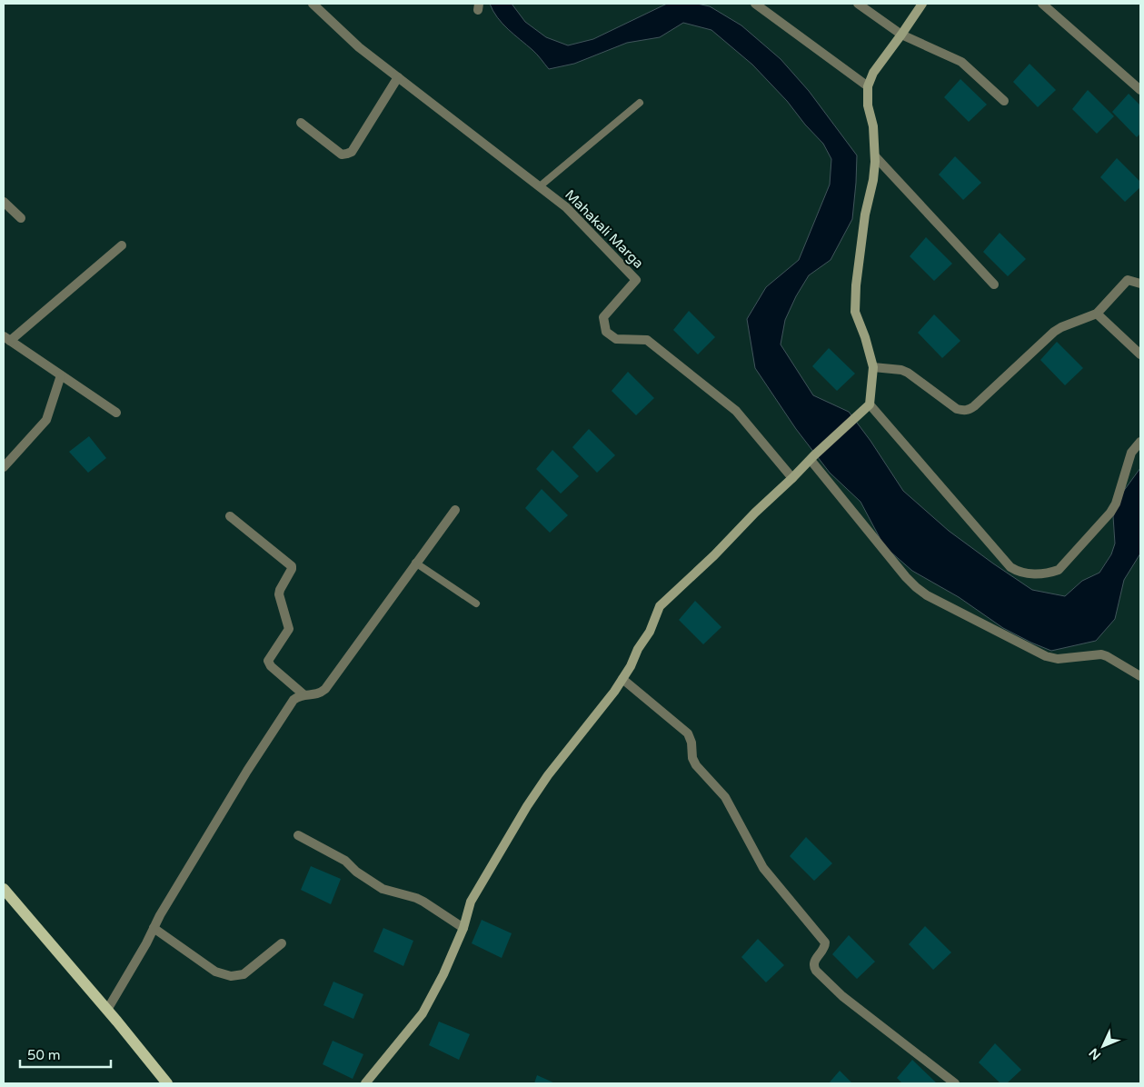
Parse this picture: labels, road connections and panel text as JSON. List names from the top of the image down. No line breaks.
{"streets":{"street":["Mahakali Marga"]},"scale_bar":"50 m","north":"bottom left"}
